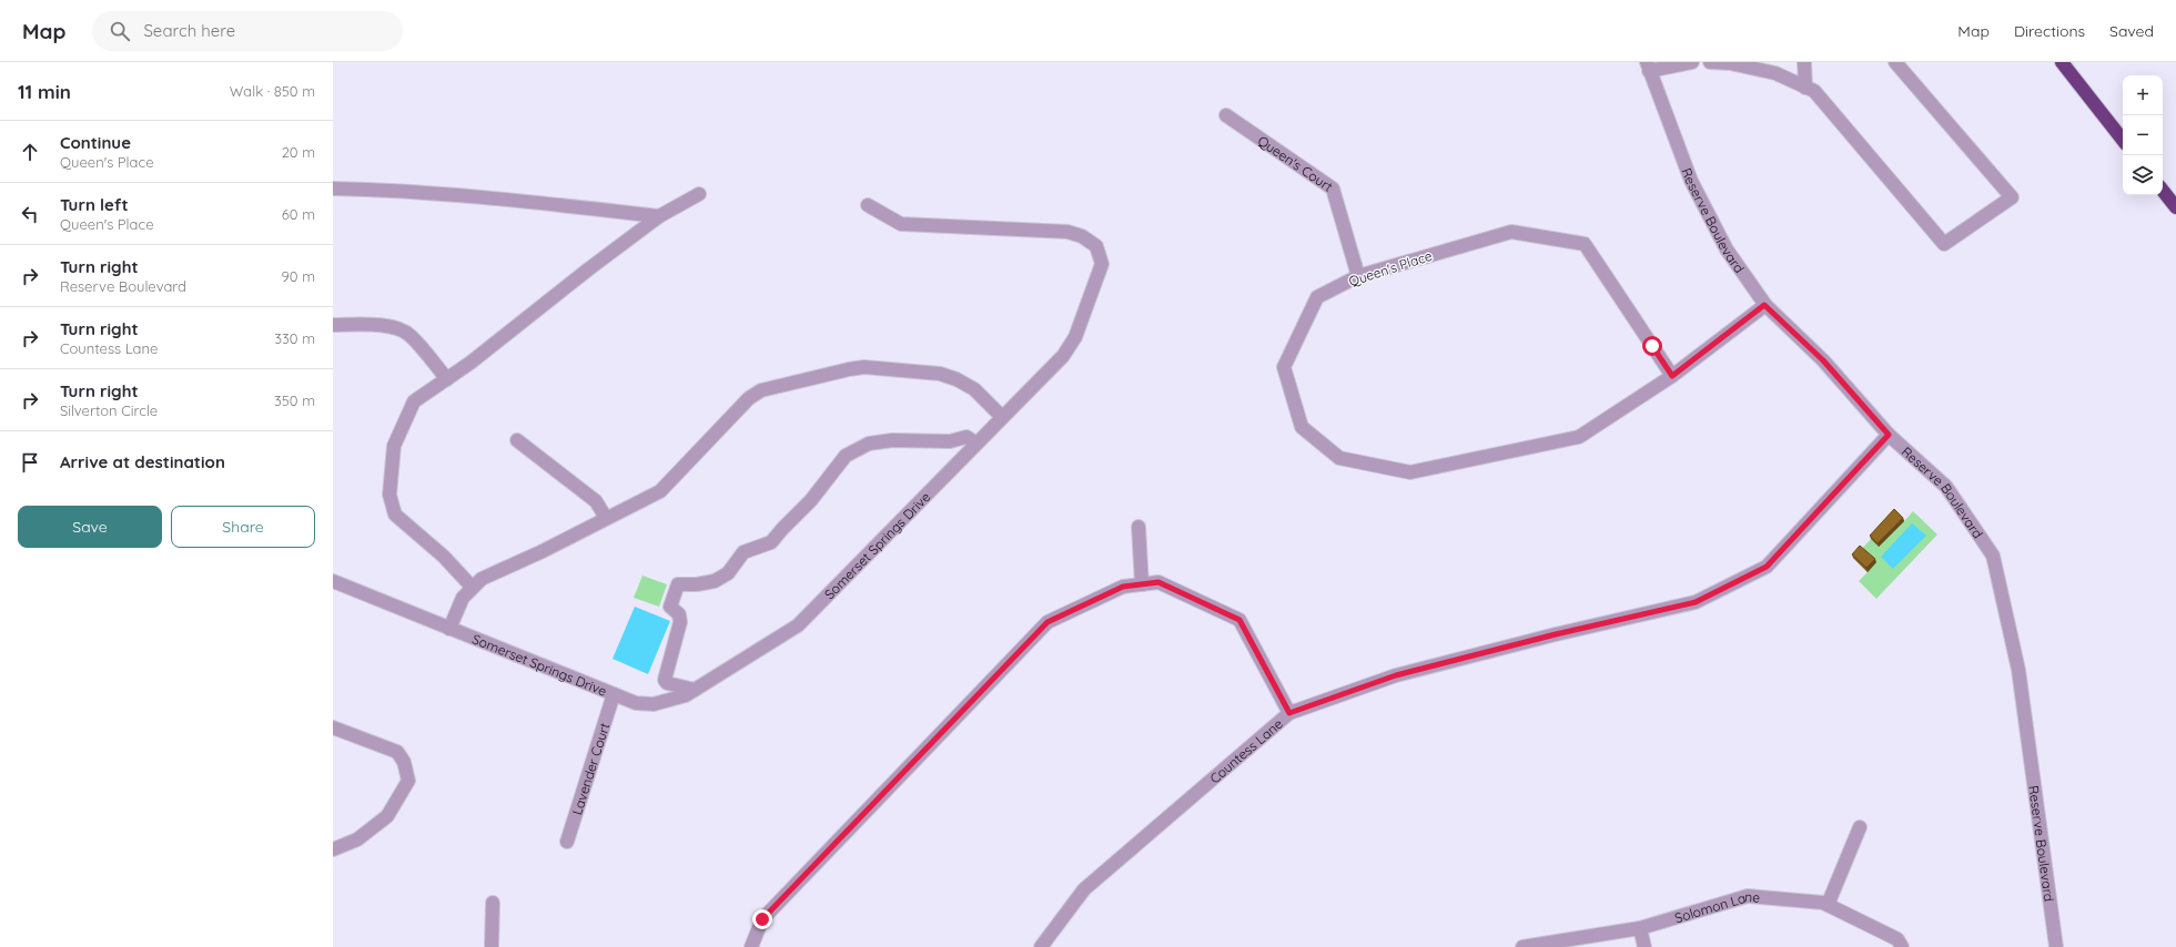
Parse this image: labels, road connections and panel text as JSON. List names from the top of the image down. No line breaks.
{"streets":{"street":["Queen's Court","Reserve Boulevard","Queen's Place","Somerset Springs Drive","Countess Lane","Lavender Court","Solomon Lane"]},"crossings":[["Queen's Court","Queen's Place"],["Reserve Boulevard","Queen's Place"],["Reserve Boulevard","Countess Lane"],["Somerset Springs Drive","Lavender Court"]],"page":{"header":"Map","search":"Search here","nav":["Map","Directions","Saved"],"heading":["11 min","Walk · 850 m"],"map_buttons":["+","−"],"list":[["Continue","Queen's Place","20 m"],["Turn left","Queen's Place","60 m"],["Turn right","Reserve Boulevard","90 m"],["Turn right","Countess Lane","330 m"],["Turn right","Silverton Circle","350 m"],"Arrive at destination"],"buttons":["Save","Share"]}}
